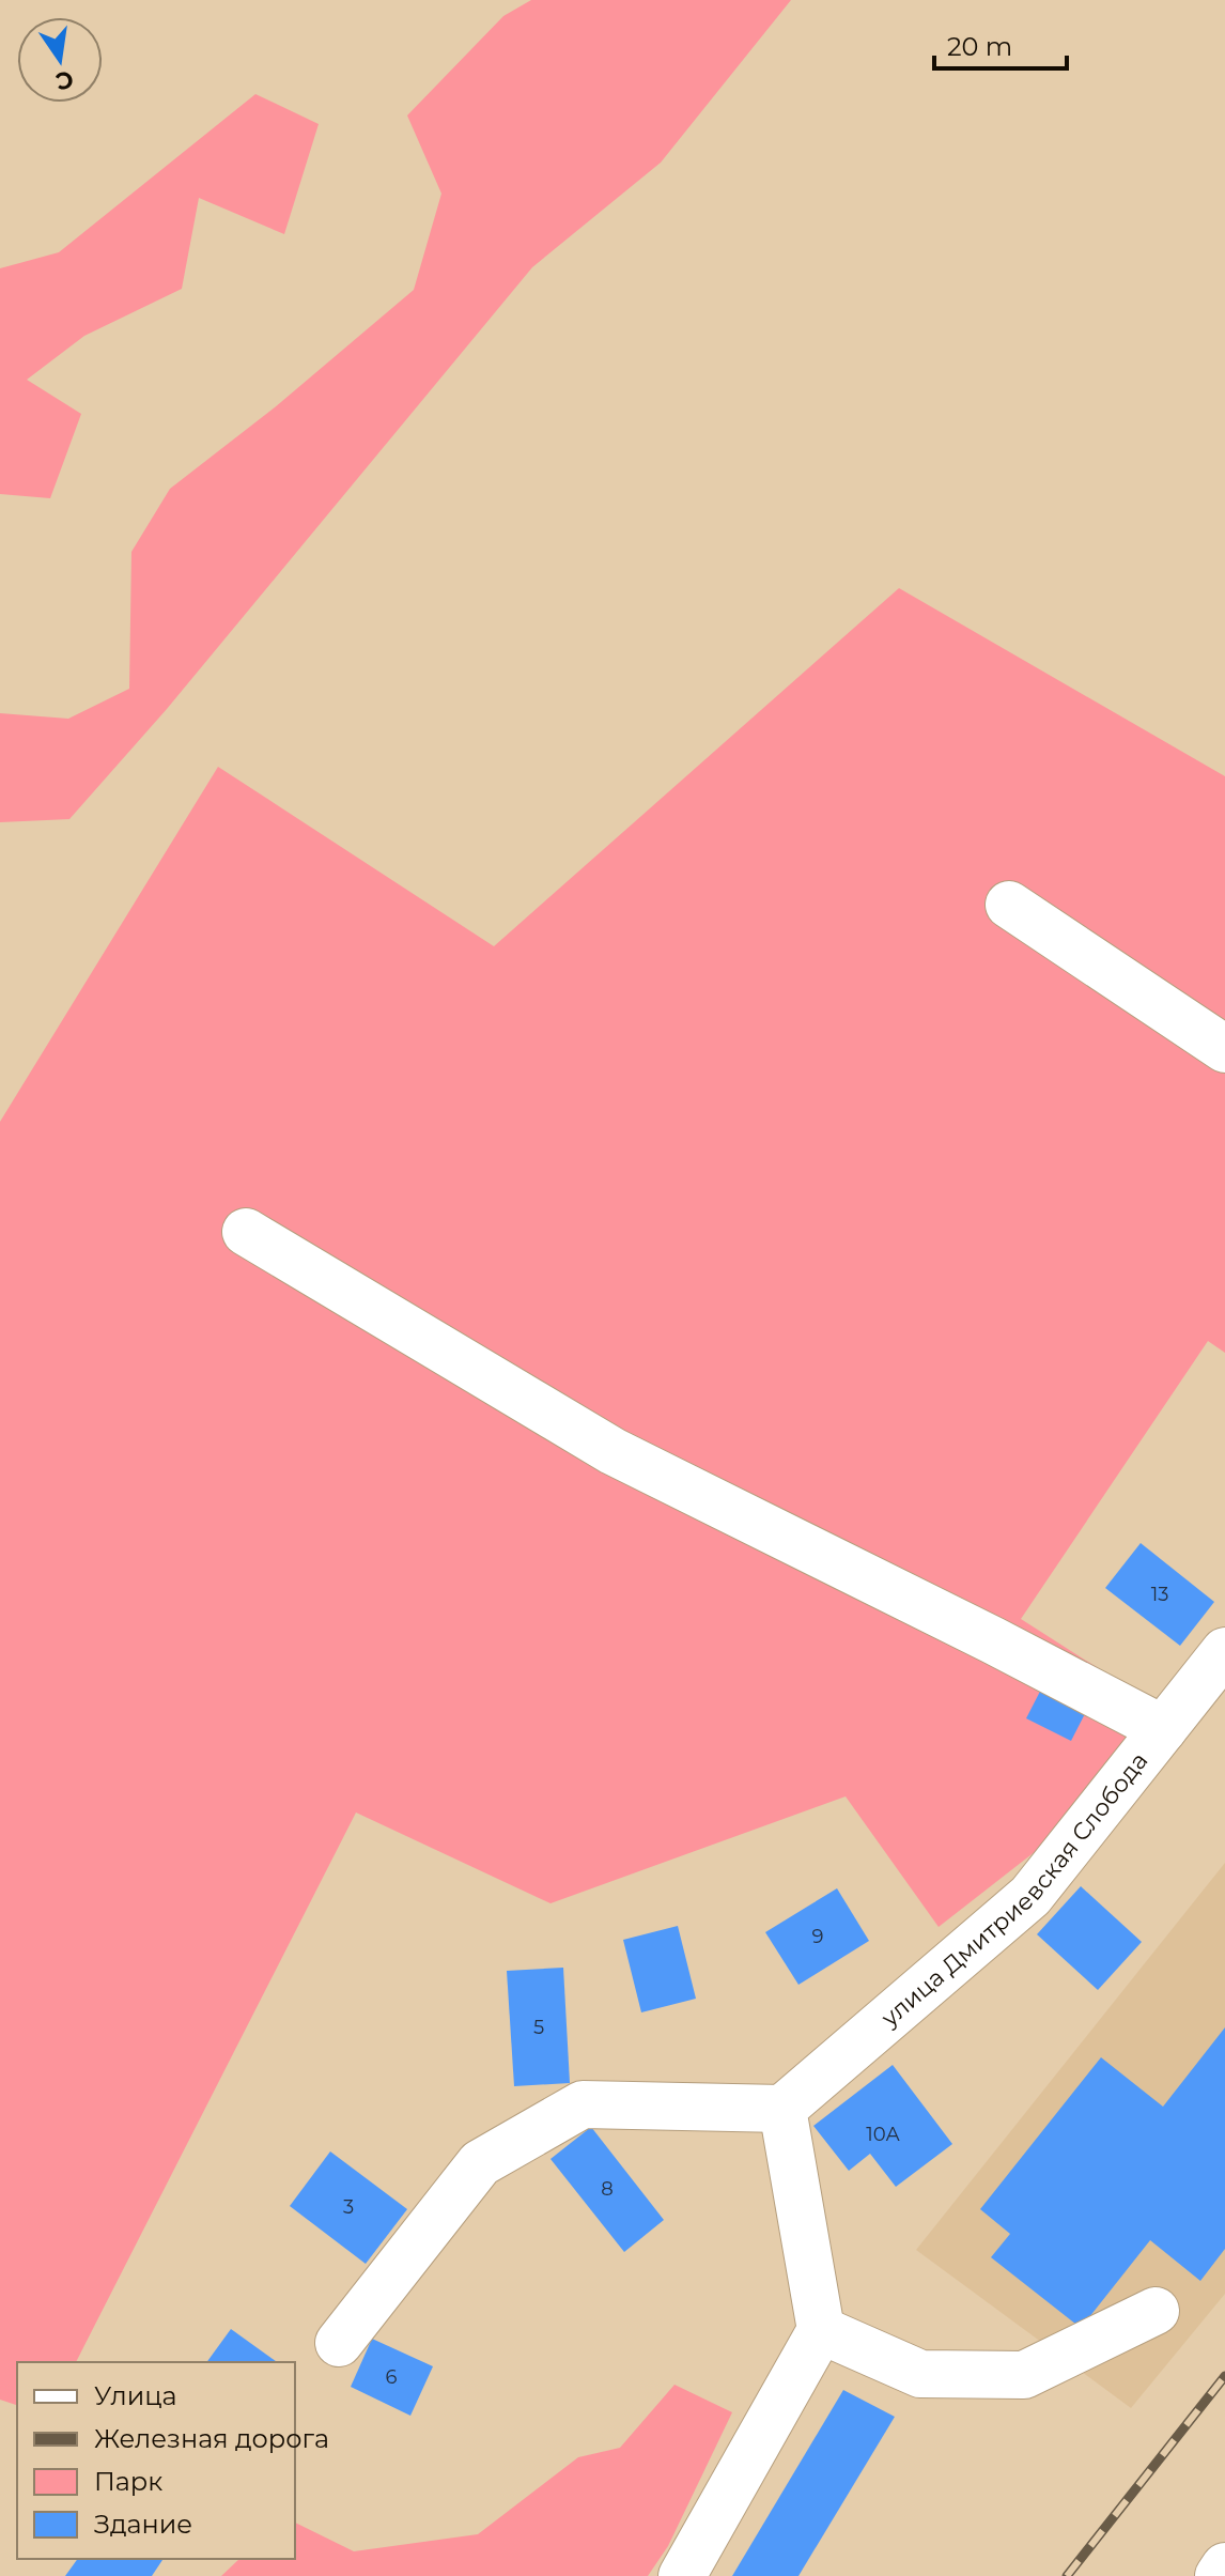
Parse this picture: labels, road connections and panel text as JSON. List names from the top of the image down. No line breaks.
{"streets":{"street":["улица Дмитриевская Слобода"]},"house_numbers":["13","9","5","10А","8","3","6"],"legend":["Улица","Железная дорога","Парк","Здание"],"scale_bar":"20 m","north":"bottom"}
